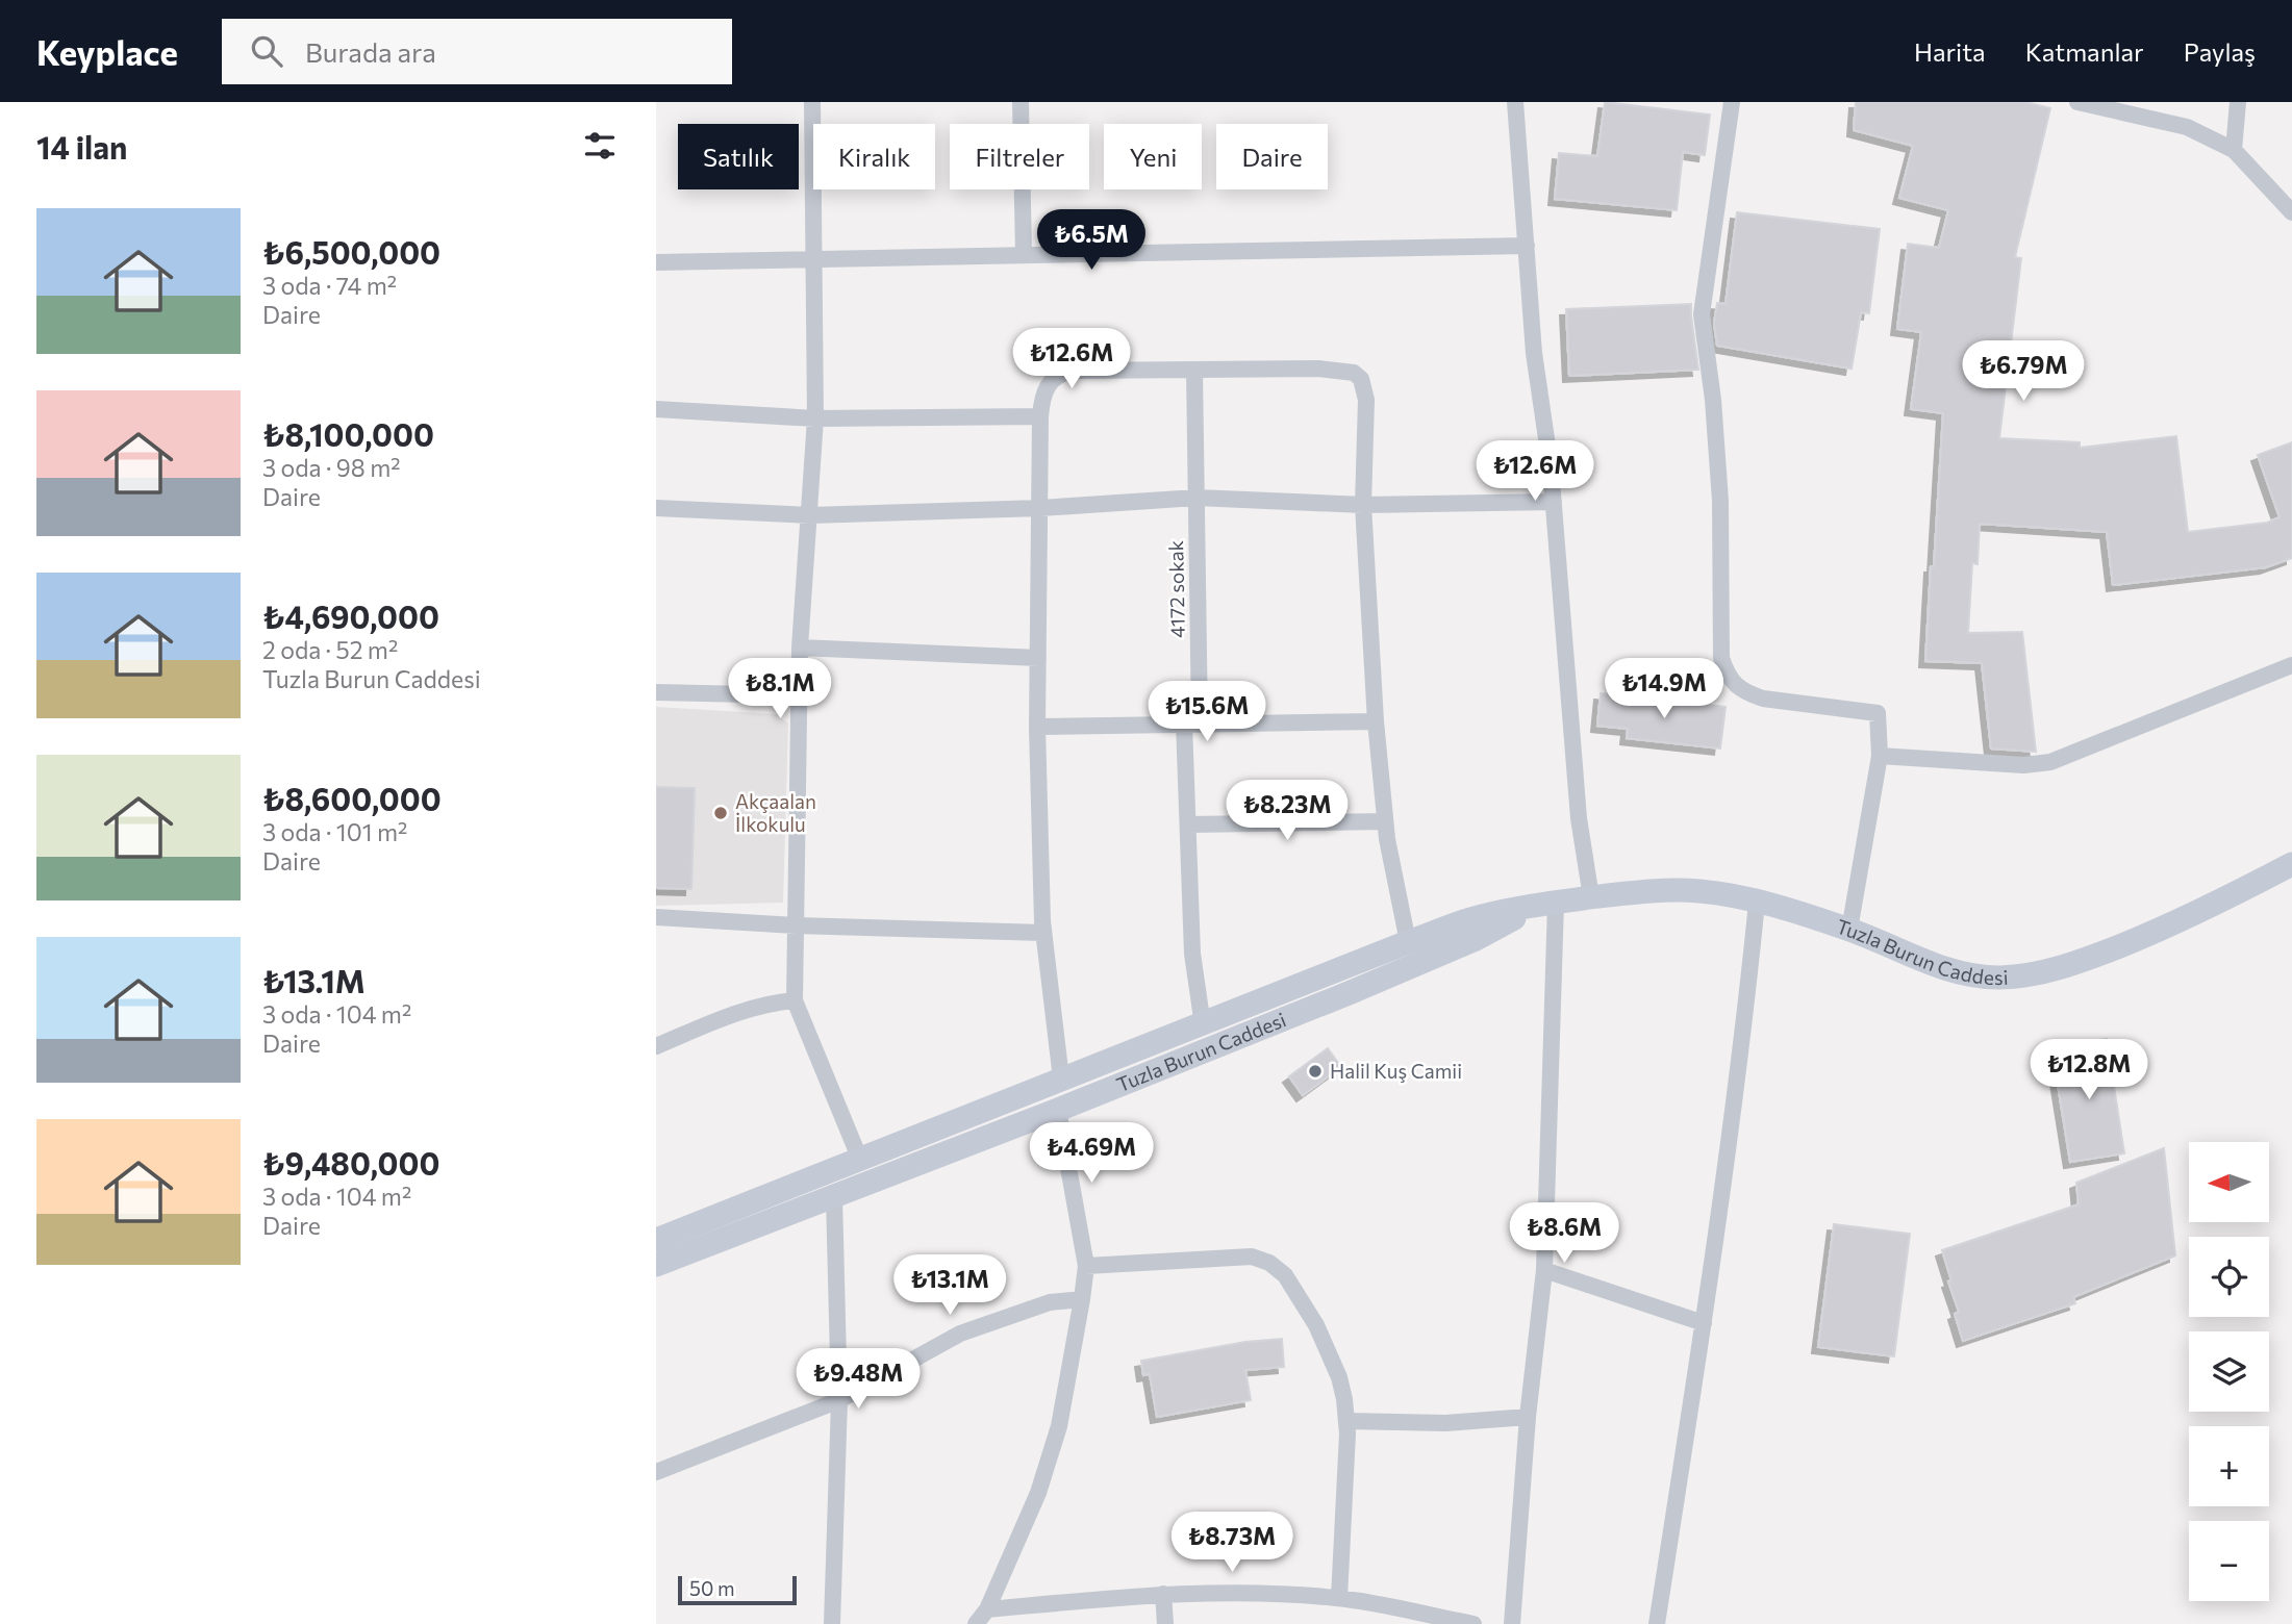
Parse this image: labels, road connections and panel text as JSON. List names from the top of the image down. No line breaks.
{"streets":{"main road":["Tuzla Burun Caddesi"],"street":["4172 sokak"]},"crossings":[["4172 sokak","Tuzla Burun Caddesi"]],"places":["Akçaalan İlkokulu","Halil Kuş Camii"],"scale_bar":"50 m","north":"left","page":{"header":"Keyplace","search":"Burada ara","nav":["Harita","Katmanlar","Paylaş"],"heading":"14 ilan","chip":["Satılık","Kiralık","Filtreler","Yeni","Daire"],"list":[{"name":"₺6,500,000","note":"3 oda · 74 m² · Daire"},{"name":"₺8,100,000","note":"3 oda · 98 m² · Daire"},{"name":"₺4,690,000","note":"2 oda · 52 m² · Tuzla Burun Caddesi"},{"name":"₺8,600,000","note":"3 oda · 101 m² · Daire"},{"name":"₺13.1M","note":"3 oda · 104 m² · Daire"},{"name":"₺9,480,000","note":"3 oda · 104 m² · Daire"}],"price":["₺6.5M","₺12.6M","₺6.79M","₺12.6M","₺8.1M","₺14.9M","₺15.6M","₺8.23M","₺12.8M","₺4.69M","₺8.6M","₺13.1M","₺9.48M","₺8.73M"],"map_buttons":["+","−"],"scale":"50 m"}}
